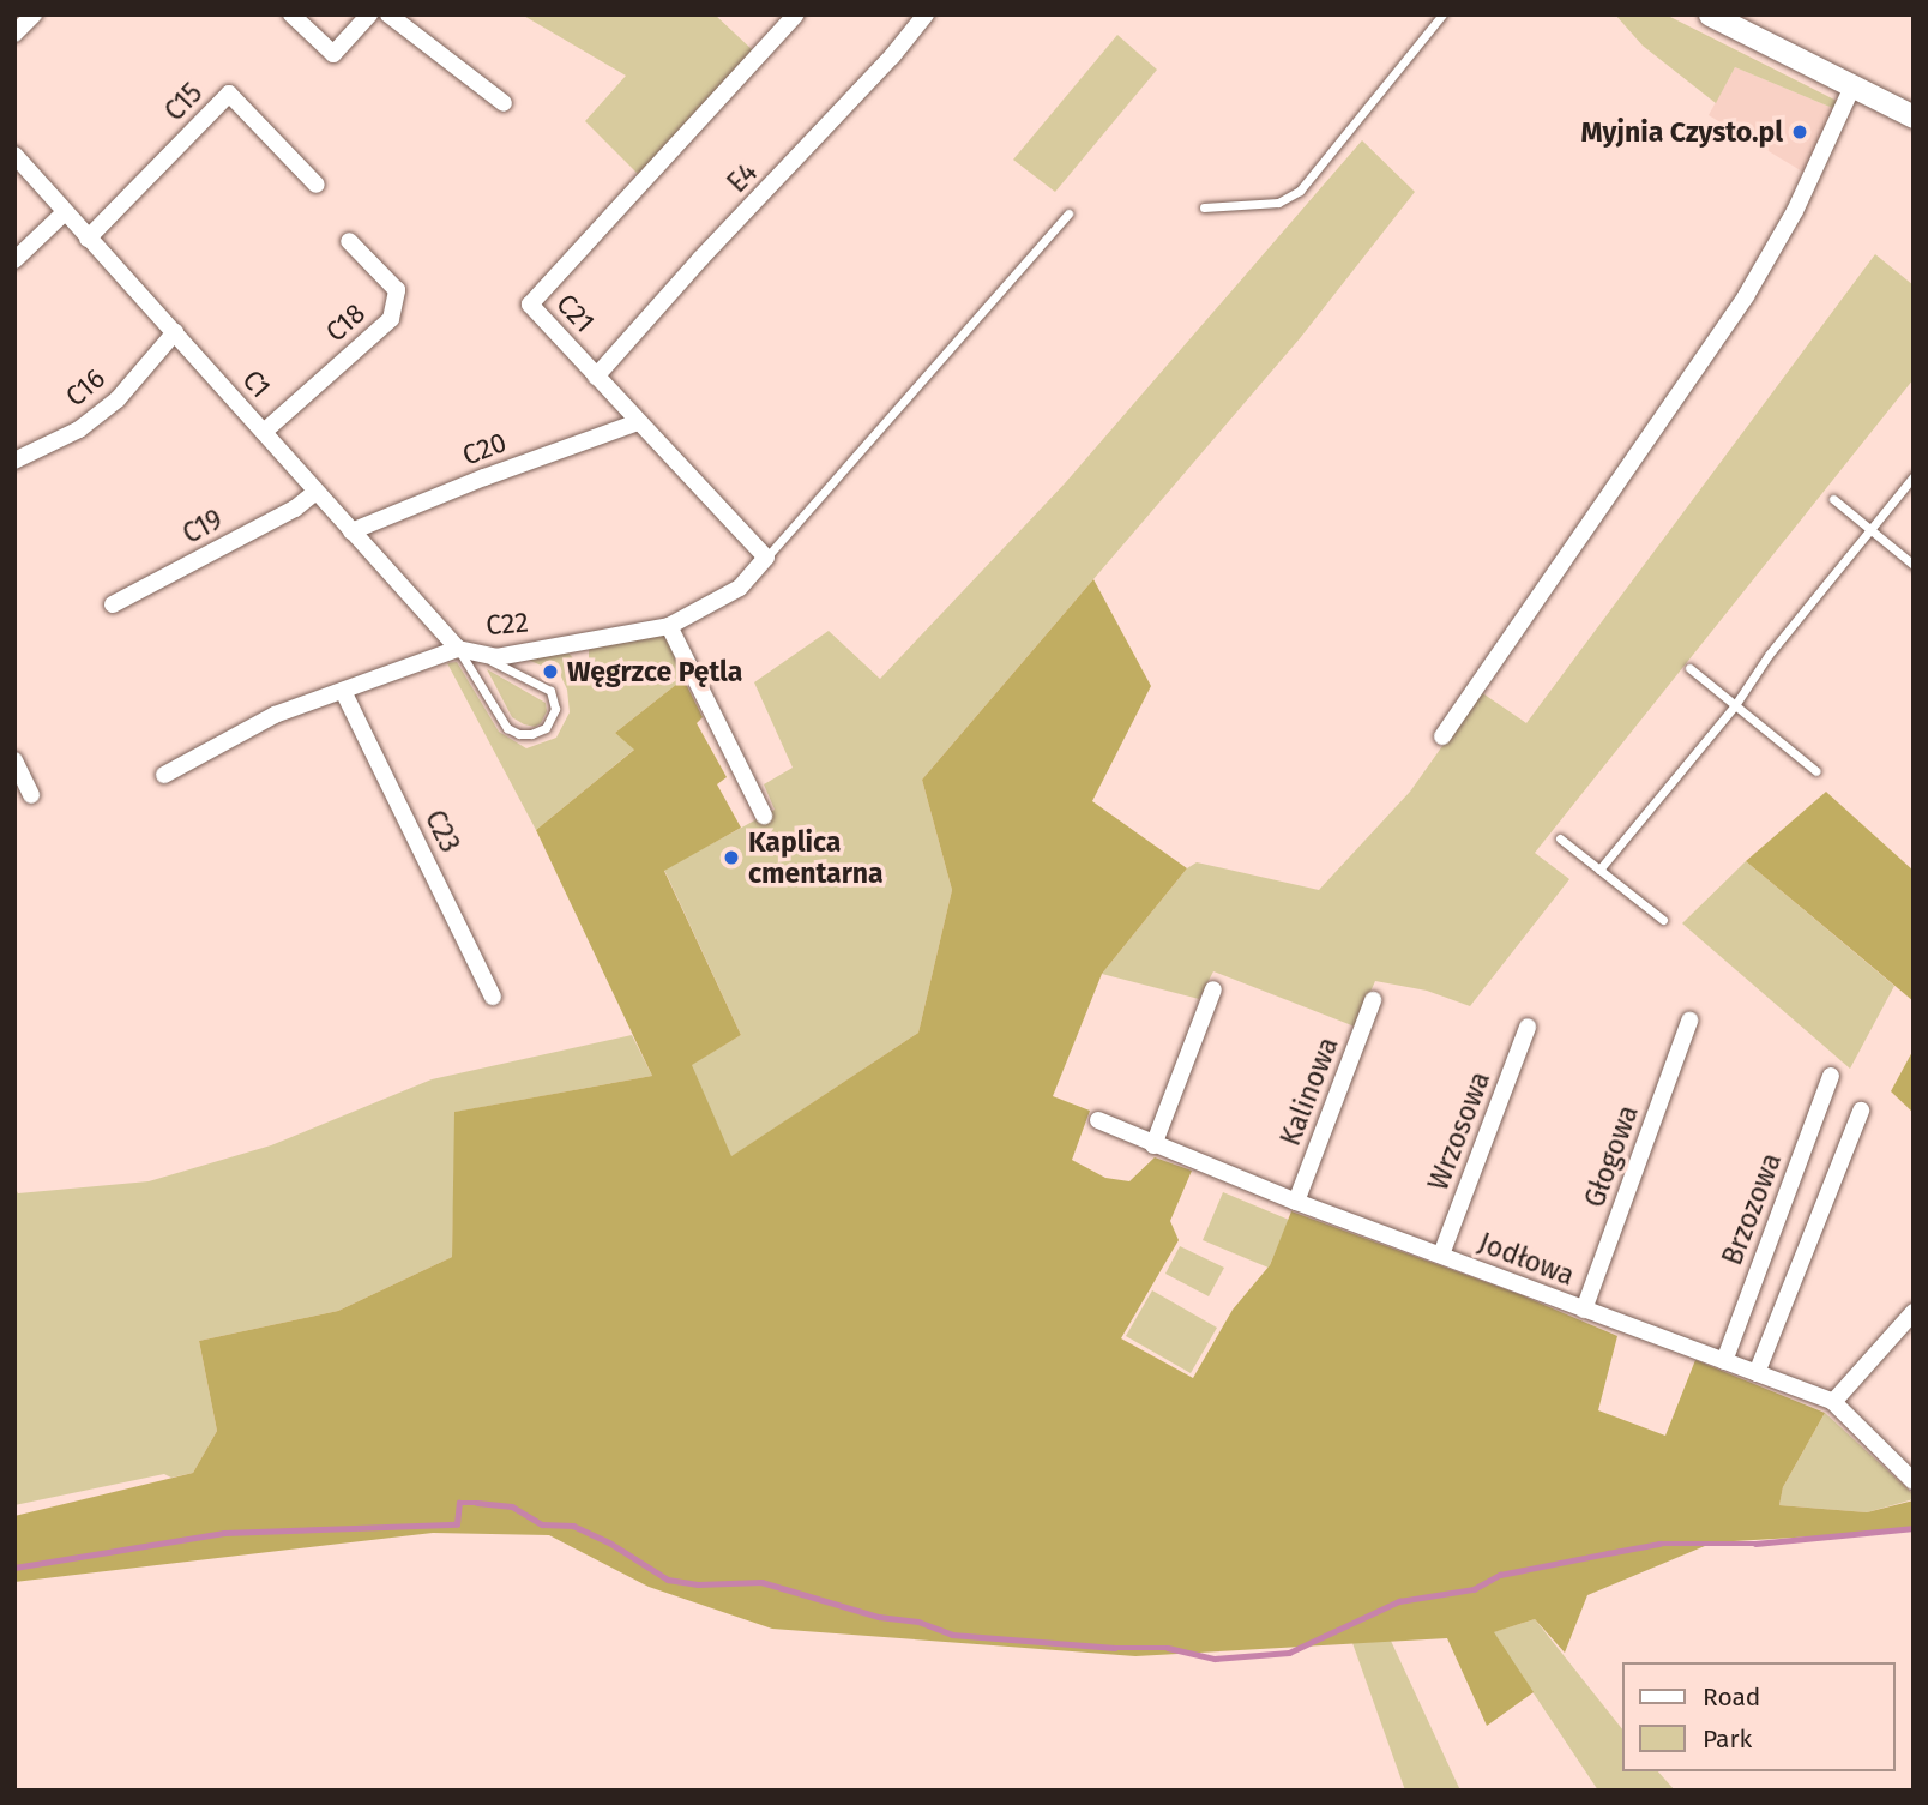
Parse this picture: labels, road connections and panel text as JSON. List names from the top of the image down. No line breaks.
{"streets":{"street":["C15","E4","C21","C18","C1","C16","C20","C19","C22","C23","Kalinowa","Wrzosowa","Głogowa","Brzozowa","Jodłowa"]},"crossings":[["C15","C1"],["E4","C21"],["C21","C20"],["C18","C1"],["C1","C16"],["C1","C20"],["C1","C19"],["C1","C22"],["C22","C23"],["Kalinowa","Jodłowa"],["Wrzosowa","Jodłowa"],["Głogowa","Jodłowa"],["Brzozowa","Jodłowa"]],"places":["Myjnia Czysto.pl","Węgrzce Pętla","Kaplica cmentarna"],"legend":["Road","Park"]}
